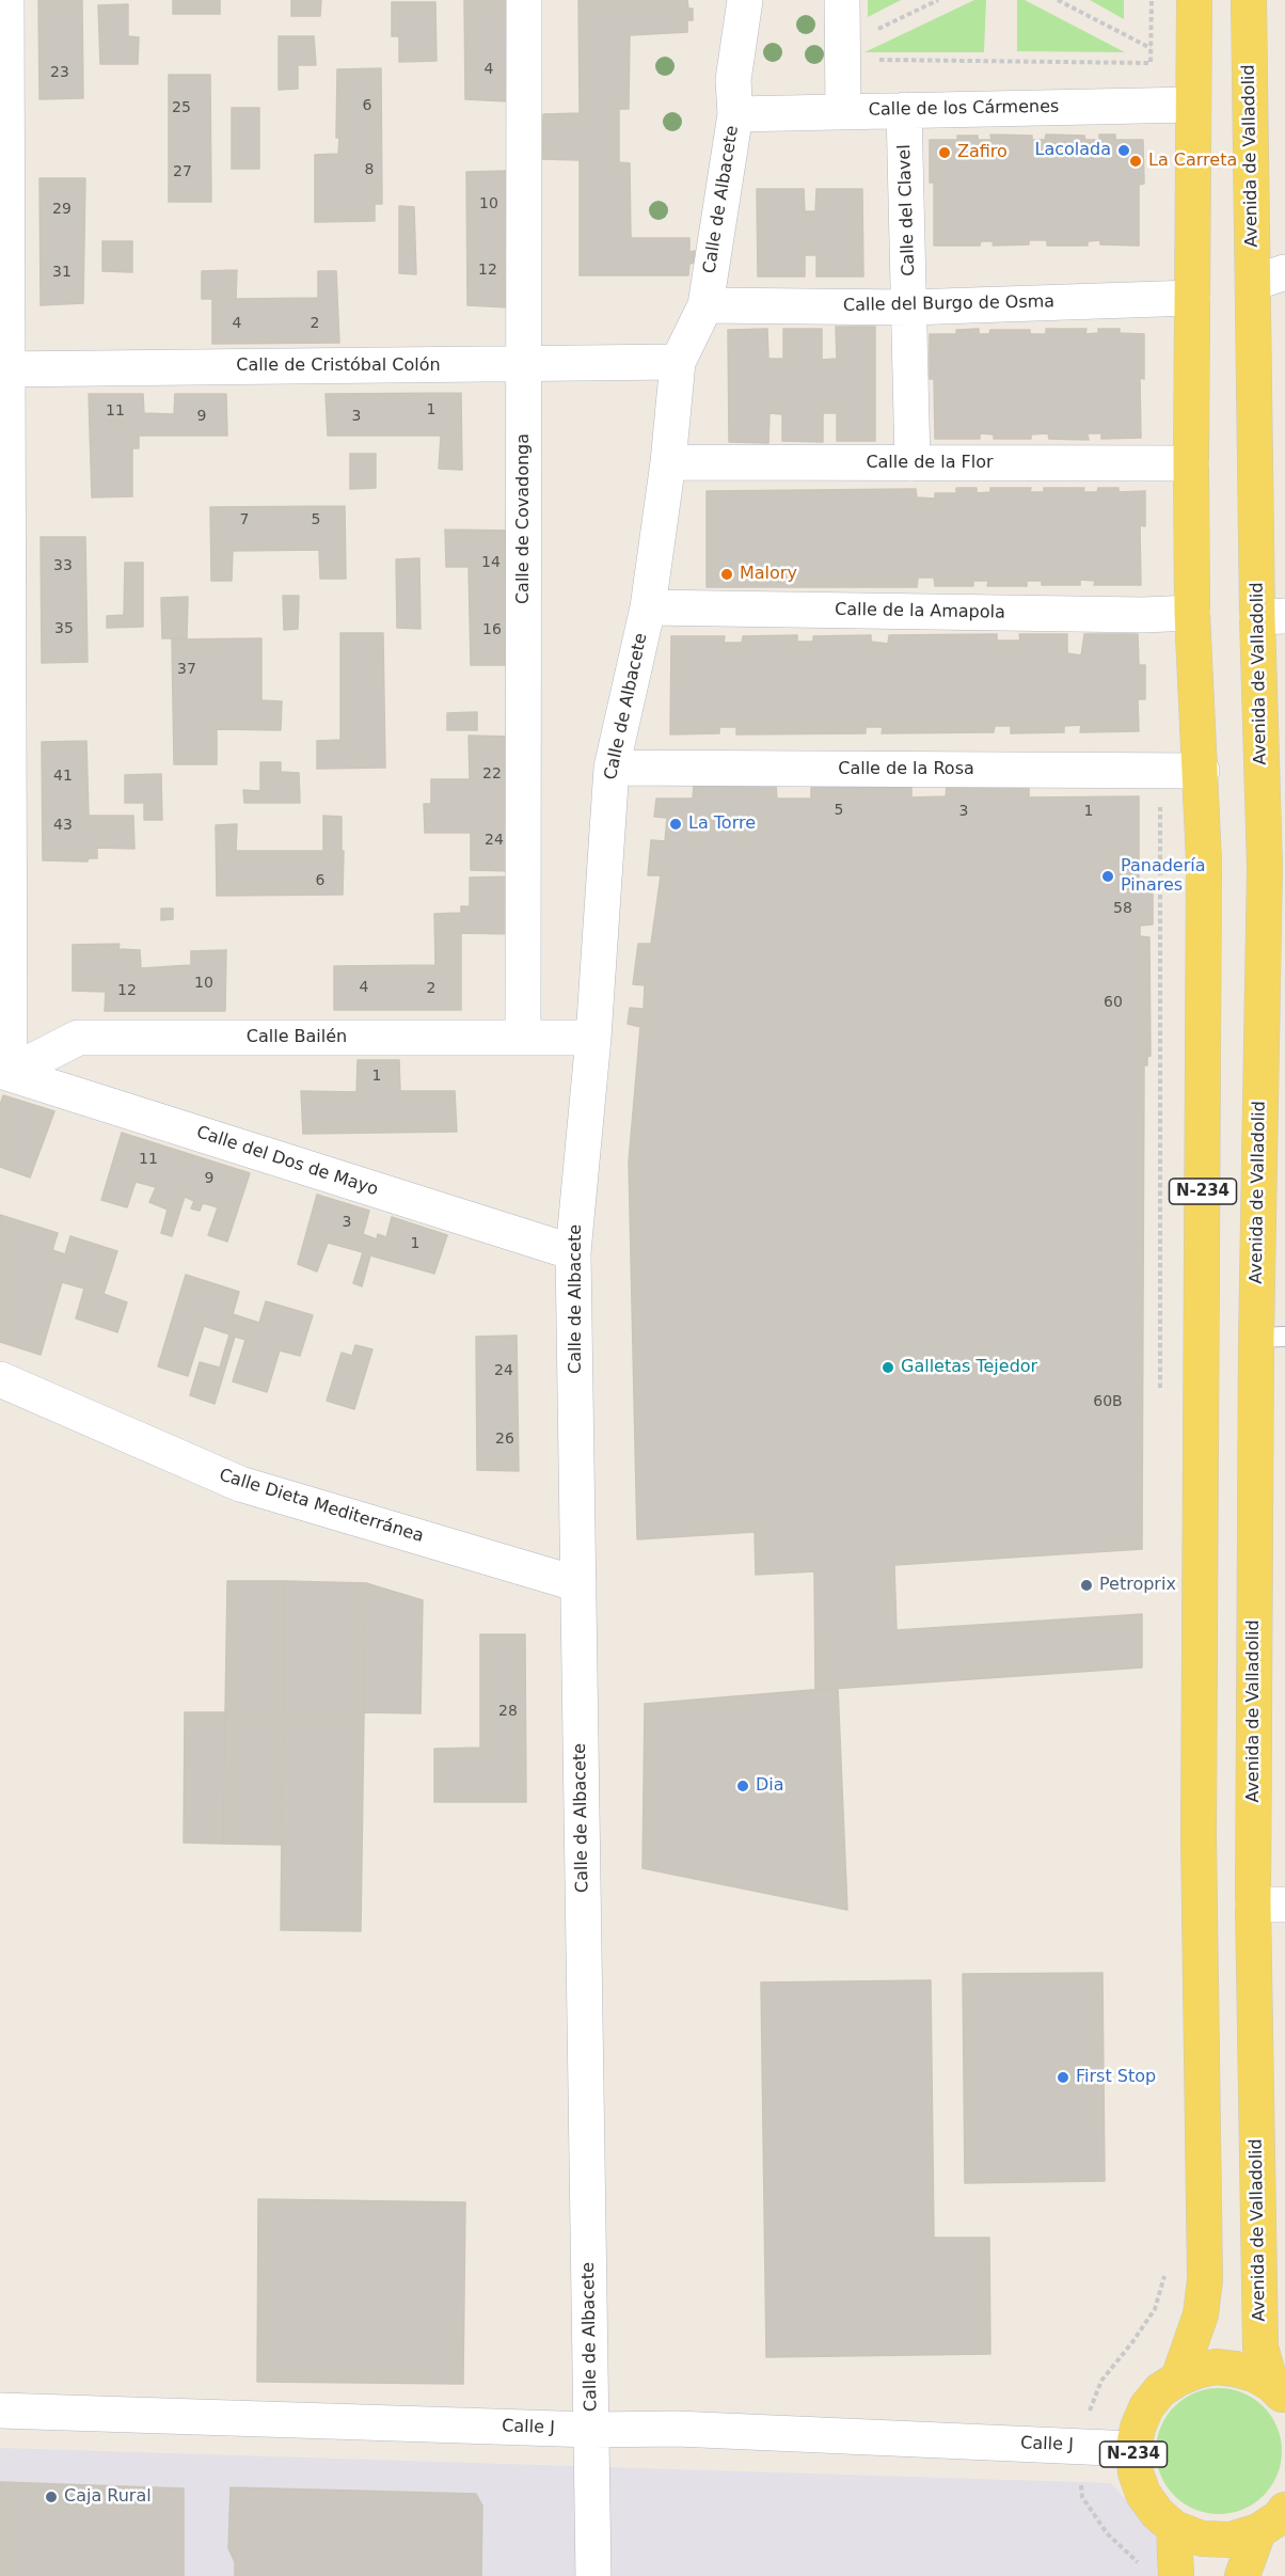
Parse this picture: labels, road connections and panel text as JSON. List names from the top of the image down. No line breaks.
{"streets":{"main road":["Avenida de Valladolid","N-234"],"street":["Calle de los Cármenes","Calle de Albacete","Calle del Clavel","Calle del Burgo de Osma","Calle de Cristóbal Colón","Calle de la Flor","Calle de Covadonga","Calle de la Amapola","Calle de la Rosa","Calle Bailén","Calle del Dos de Mayo","Calle Dieta Mediterránea","Calle J"]},"crossings":[["Calle de los Cármenes","Calle de Albacete"],["Calle de los Cármenes","Calle del Clavel"],["Calle de los Cármenes","N-234"],["Avenida de Valladolid","N-234"],["Avenida de Valladolid","Calle J"],["Calle de Albacete","Calle del Burgo de Osma"],["Calle de Albacete","Calle de Cristóbal Colón"],["Calle de Albacete","Calle de la Flor"],["Calle de Albacete","Calle de la Amapola"],["Calle de Albacete","Calle de la Rosa"],["Calle de Albacete","Calle Bailén"],["Calle de Albacete","Calle del Dos de Mayo"],["Calle de Albacete","Calle Dieta Mediterránea"],["Calle de Albacete","Calle J"],["Calle del Clavel","Calle del Burgo de Osma"],["Calle del Clavel","Calle de la Flor"],["Calle del Burgo de Osma","N-234"],["Calle de Cristóbal Colón","Calle de Covadonga"],["Calle de la Flor","N-234"],["Calle de Covadonga","Calle Bailén"],["Calle de la Amapola","N-234"],["Calle de la Rosa","N-234"],["Calle Bailén","Calle del Dos de Mayo"]],"places":["Lacolada","Zafiro","La Carreta","Malory","La Torre","Panadería Pinares","Galletas Tejedor","Petroprix","Dia","First Stop","Caja Rural"],"house_numbers":["4","23","6","25","8","27","10","29","12","31","4","2","1","11","9","3","7","5","14","33","35","16","37","22","41","5","3","1","43","24","6","58","10","4","2","12","60","1","11","9","3","1","24","60B","26","28"]}
